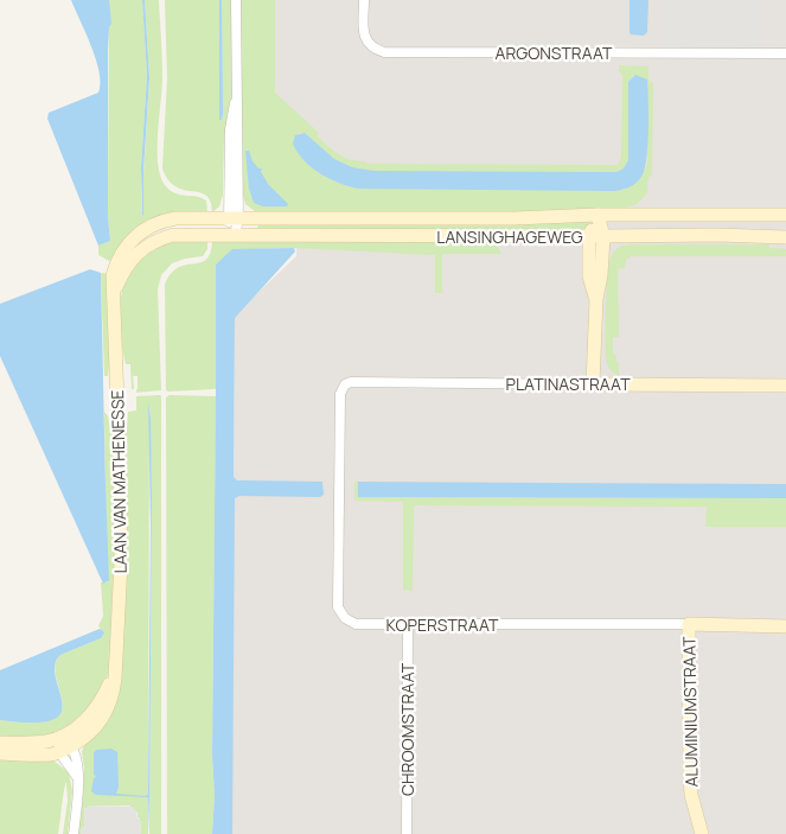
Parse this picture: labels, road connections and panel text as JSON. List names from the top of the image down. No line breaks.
{"streets":{"street":["ARGONSTRAAT","LANSINGHAGEWEG","PLATINASTRAAT","LAAN VAN MATHENESSE","KOPERSTRAAT","ALUMINIUMSTRAAT","CHROOMSTRAAT"]},"crossings":[["LANSINGHAGEWEG","LAAN VAN MATHENESSE"],["PLATINASTRAAT","KOPERSTRAAT"],["KOPERSTRAAT","ALUMINIUMSTRAAT"],["KOPERSTRAAT","CHROOMSTRAAT"]]}
